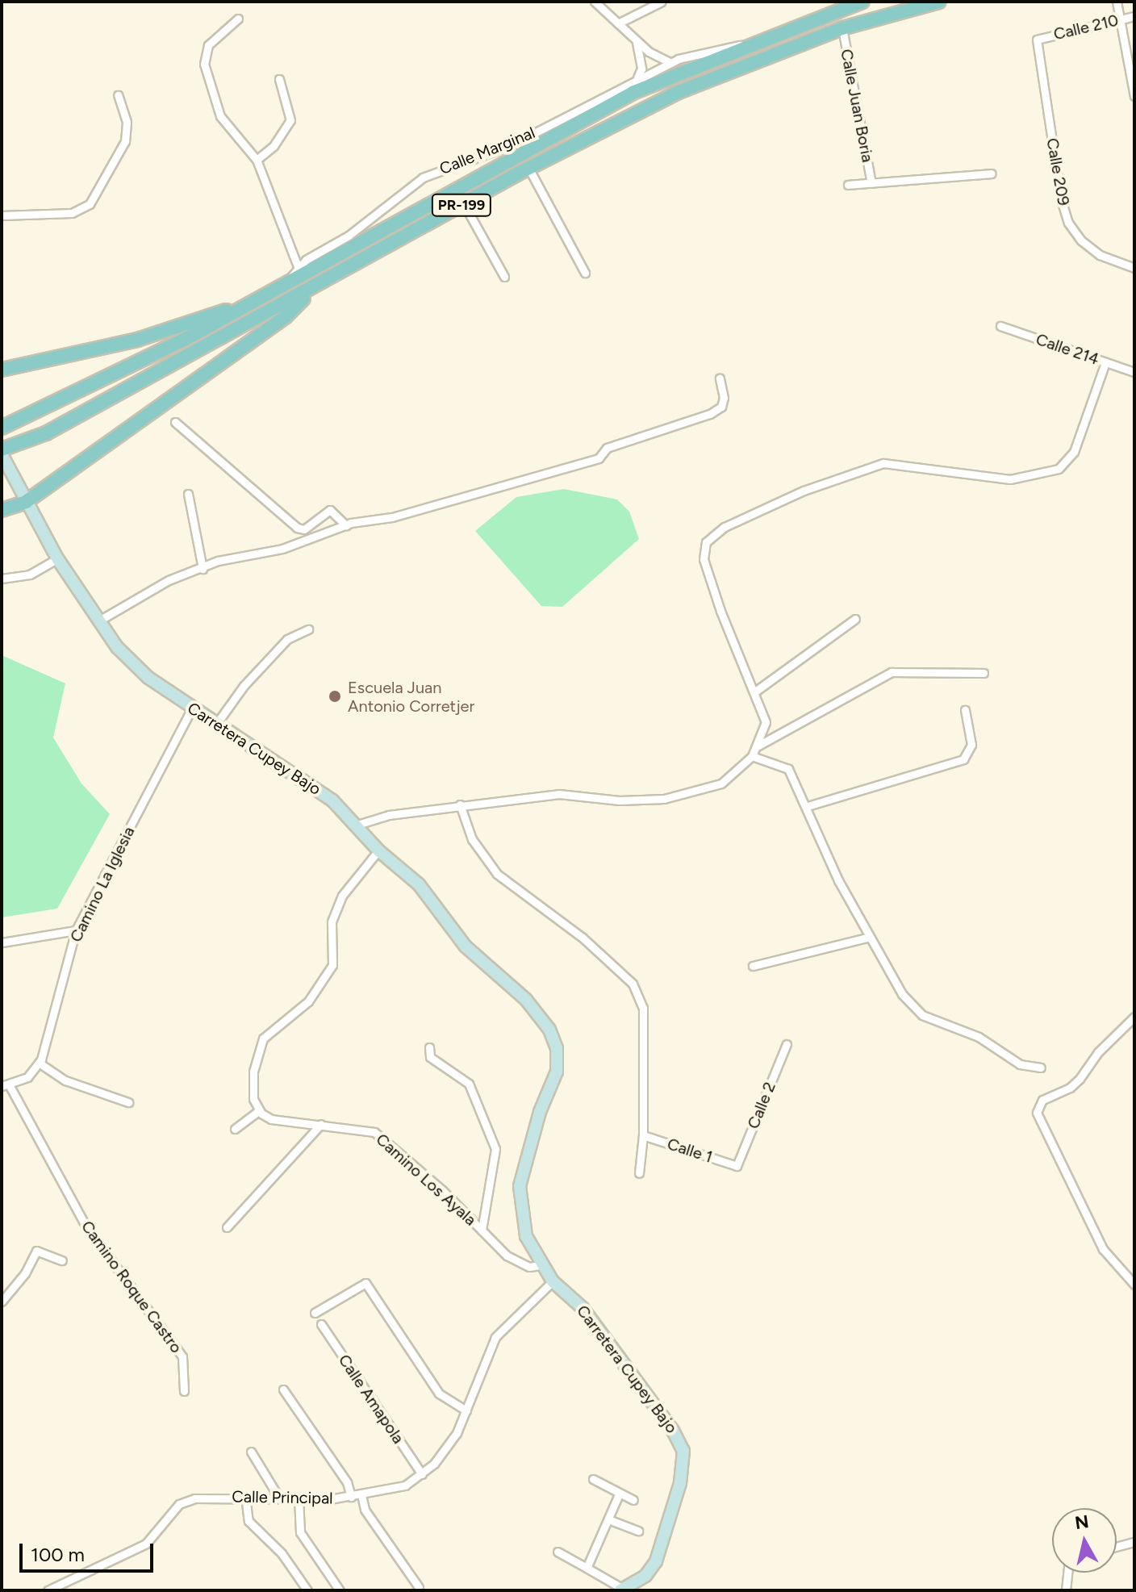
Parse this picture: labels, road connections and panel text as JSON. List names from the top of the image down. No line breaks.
{"streets":{"main road":["PR-199"],"street":["Calle 210","Calle Juan Boria","Calle Marginal","Calle 209","Calle 214","Carretera Cupey Bajo","Camino La Iglesia","Calle 2","Calle 1","Camino Los Ayala","Camino Roque Castro","Calle Amapola","Calle Principal"]},"crossings":[["Calle 210","Calle 209"],["Calle Juan Boria","PR-199"],["Calle Marginal","PR-199"],["PR-199","Carretera Cupey Bajo"],["Carretera Cupey Bajo","Camino La Iglesia"],["Carretera Cupey Bajo","Camino Los Ayala"],["Carretera Cupey Bajo","Calle Principal"],["Calle 2","Calle 1"],["Calle Amapola","Calle Principal"]],"places":["Escuela Juan Antonio Corretjer"],"scale_bar":"100 m","north":"top"}
